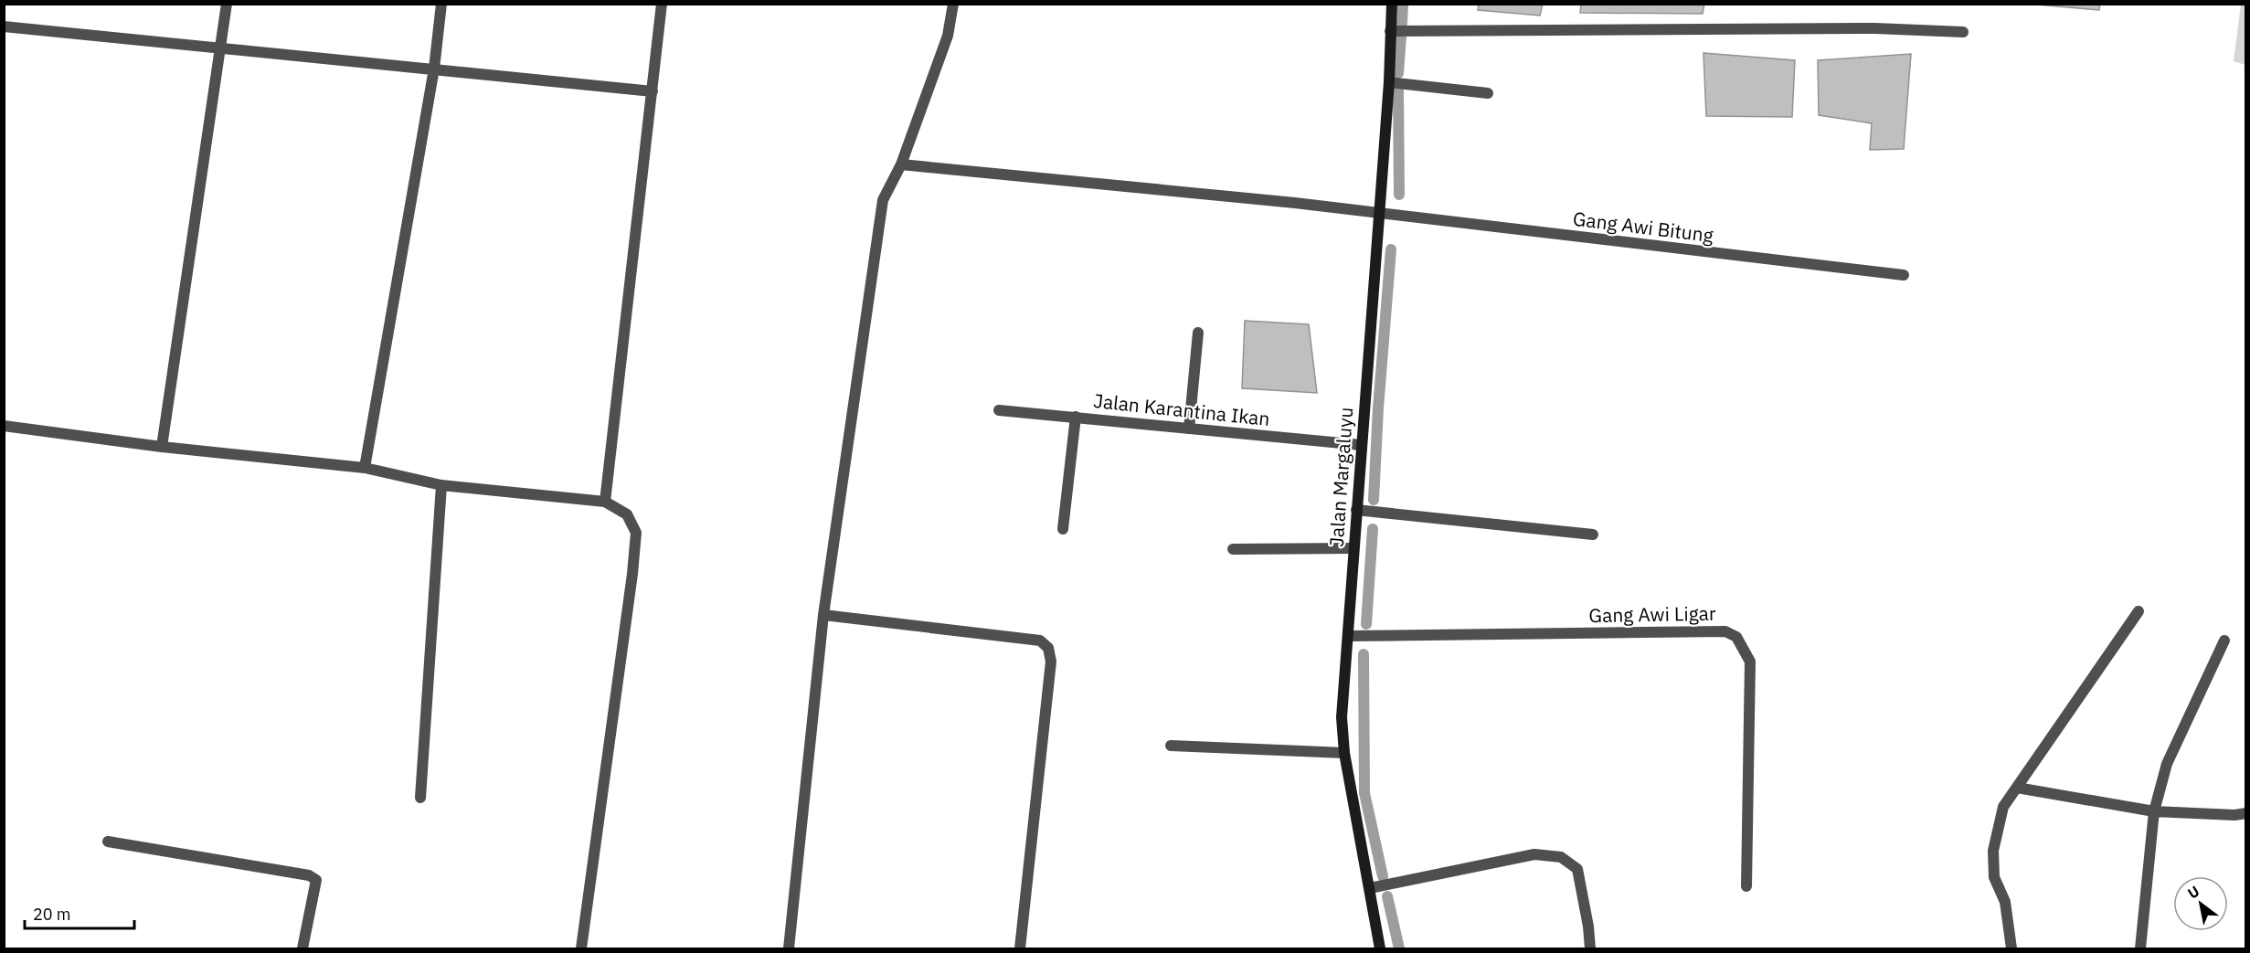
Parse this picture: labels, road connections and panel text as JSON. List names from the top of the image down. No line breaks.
{"streets":{"main road":["Jalan Margaluyu"],"street":["Gang Awi Bitung","Jalan Karantina Ikan","Gang Awi Ligar"]},"crossings":[["Gang Awi Bitung","Jalan Margaluyu"],["Jalan Karantina Ikan","Jalan Margaluyu"],["Jalan Margaluyu","Gang Awi Ligar"]],"scale_bar":"20 m","north":"top left"}
